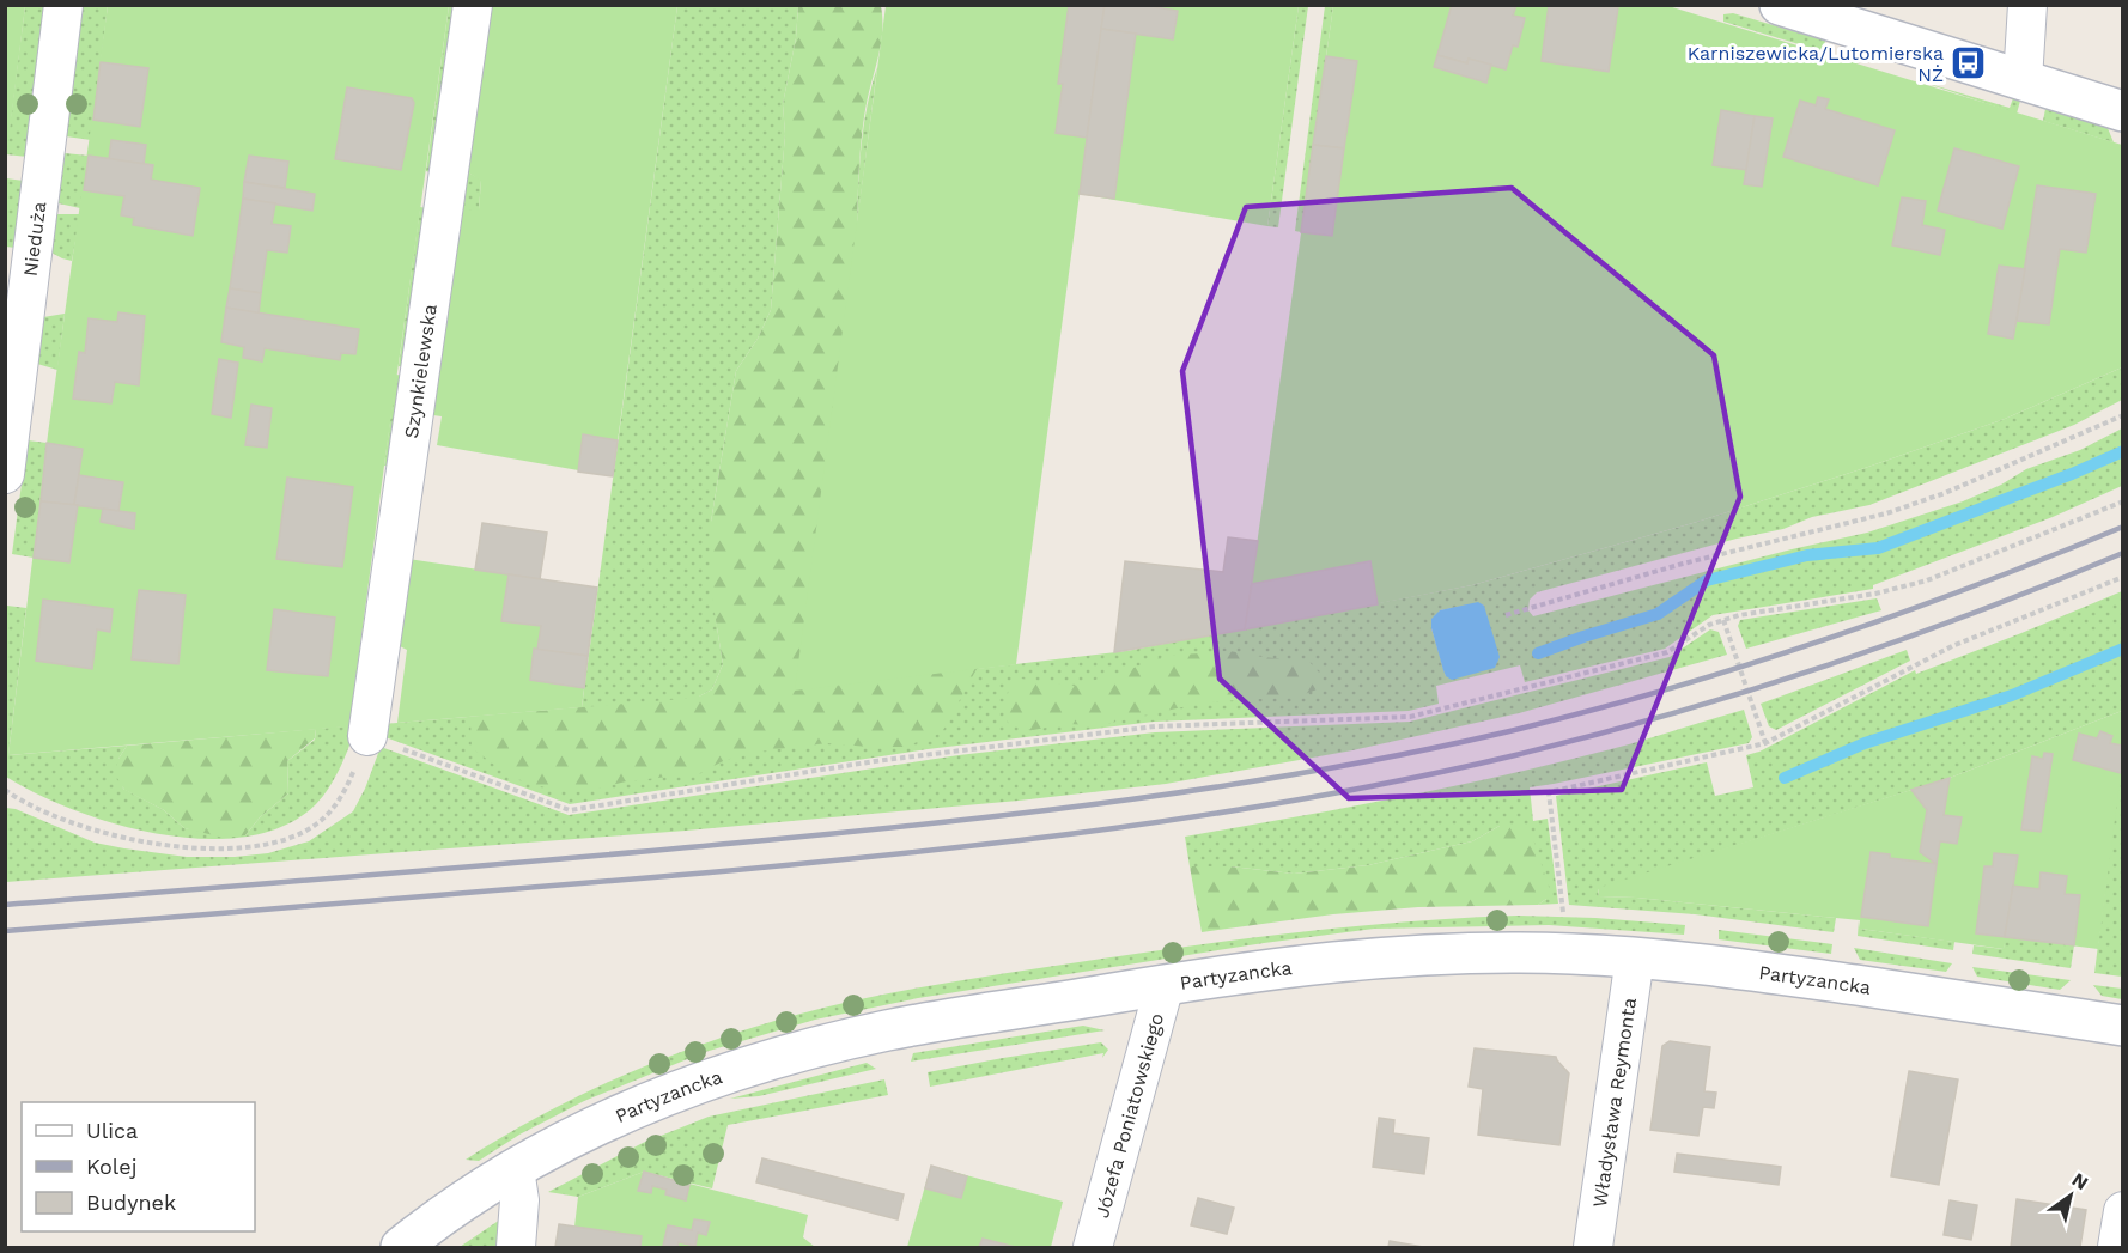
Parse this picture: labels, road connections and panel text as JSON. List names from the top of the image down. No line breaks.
{"streets":{"main road":["Partyzancka"],"street":["Nieduża","Szynkielewska","Władysława Reymonta","Józefa Poniatowskiego"]},"crossings":[["Partyzancka","Władysława Reymonta"],["Partyzancka","Józefa Poniatowskiego"]],"places":{"bus stop":["Karniszewicka/Lutomierska NŻ"]},"legend":["Ulica","Kolej","Budynek"],"north":"top right"}
